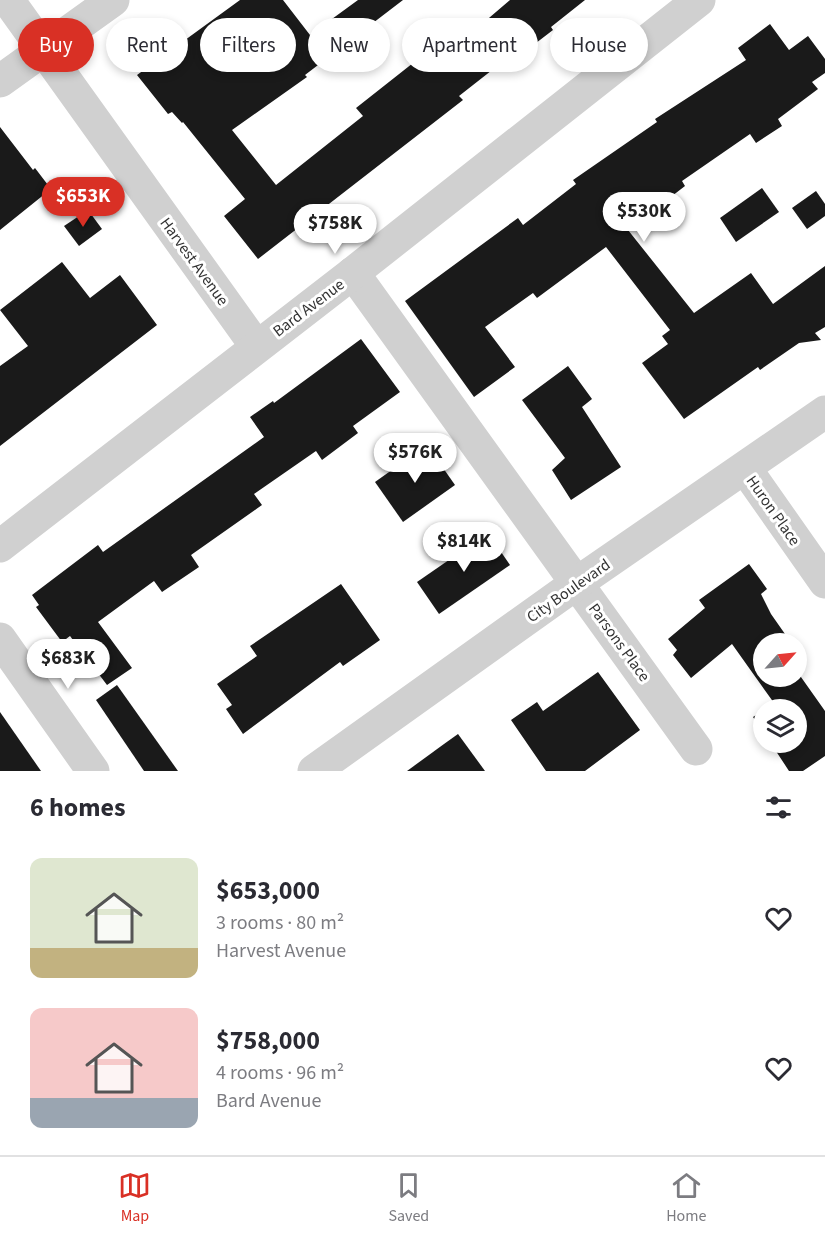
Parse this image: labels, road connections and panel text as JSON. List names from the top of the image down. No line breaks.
{"streets":{"street":["Harvest Avenue","Bard Avenue","Huron Place","City Boulevard","Parsons Place"]},"crossings":[["Harvest Avenue","Bard Avenue"],["Bard Avenue","Parsons Place"],["Huron Place","City Boulevard"],["City Boulevard","Parsons Place"]],"north":"top right","page":{"chip":["Buy","Rent","Filters","New","Apartment","House"],"price":["$653K","$530K","$758K","$576K","$814K","$683K"],"heading":"6 homes","list":[{"name":"$653,000","note":"3 rooms · 80 m² · Harvest Avenue"},{"name":"$758,000","note":"4 rooms · 96 m² · Bard Avenue"}],"tabs":["Map","Saved","Home"]}}
